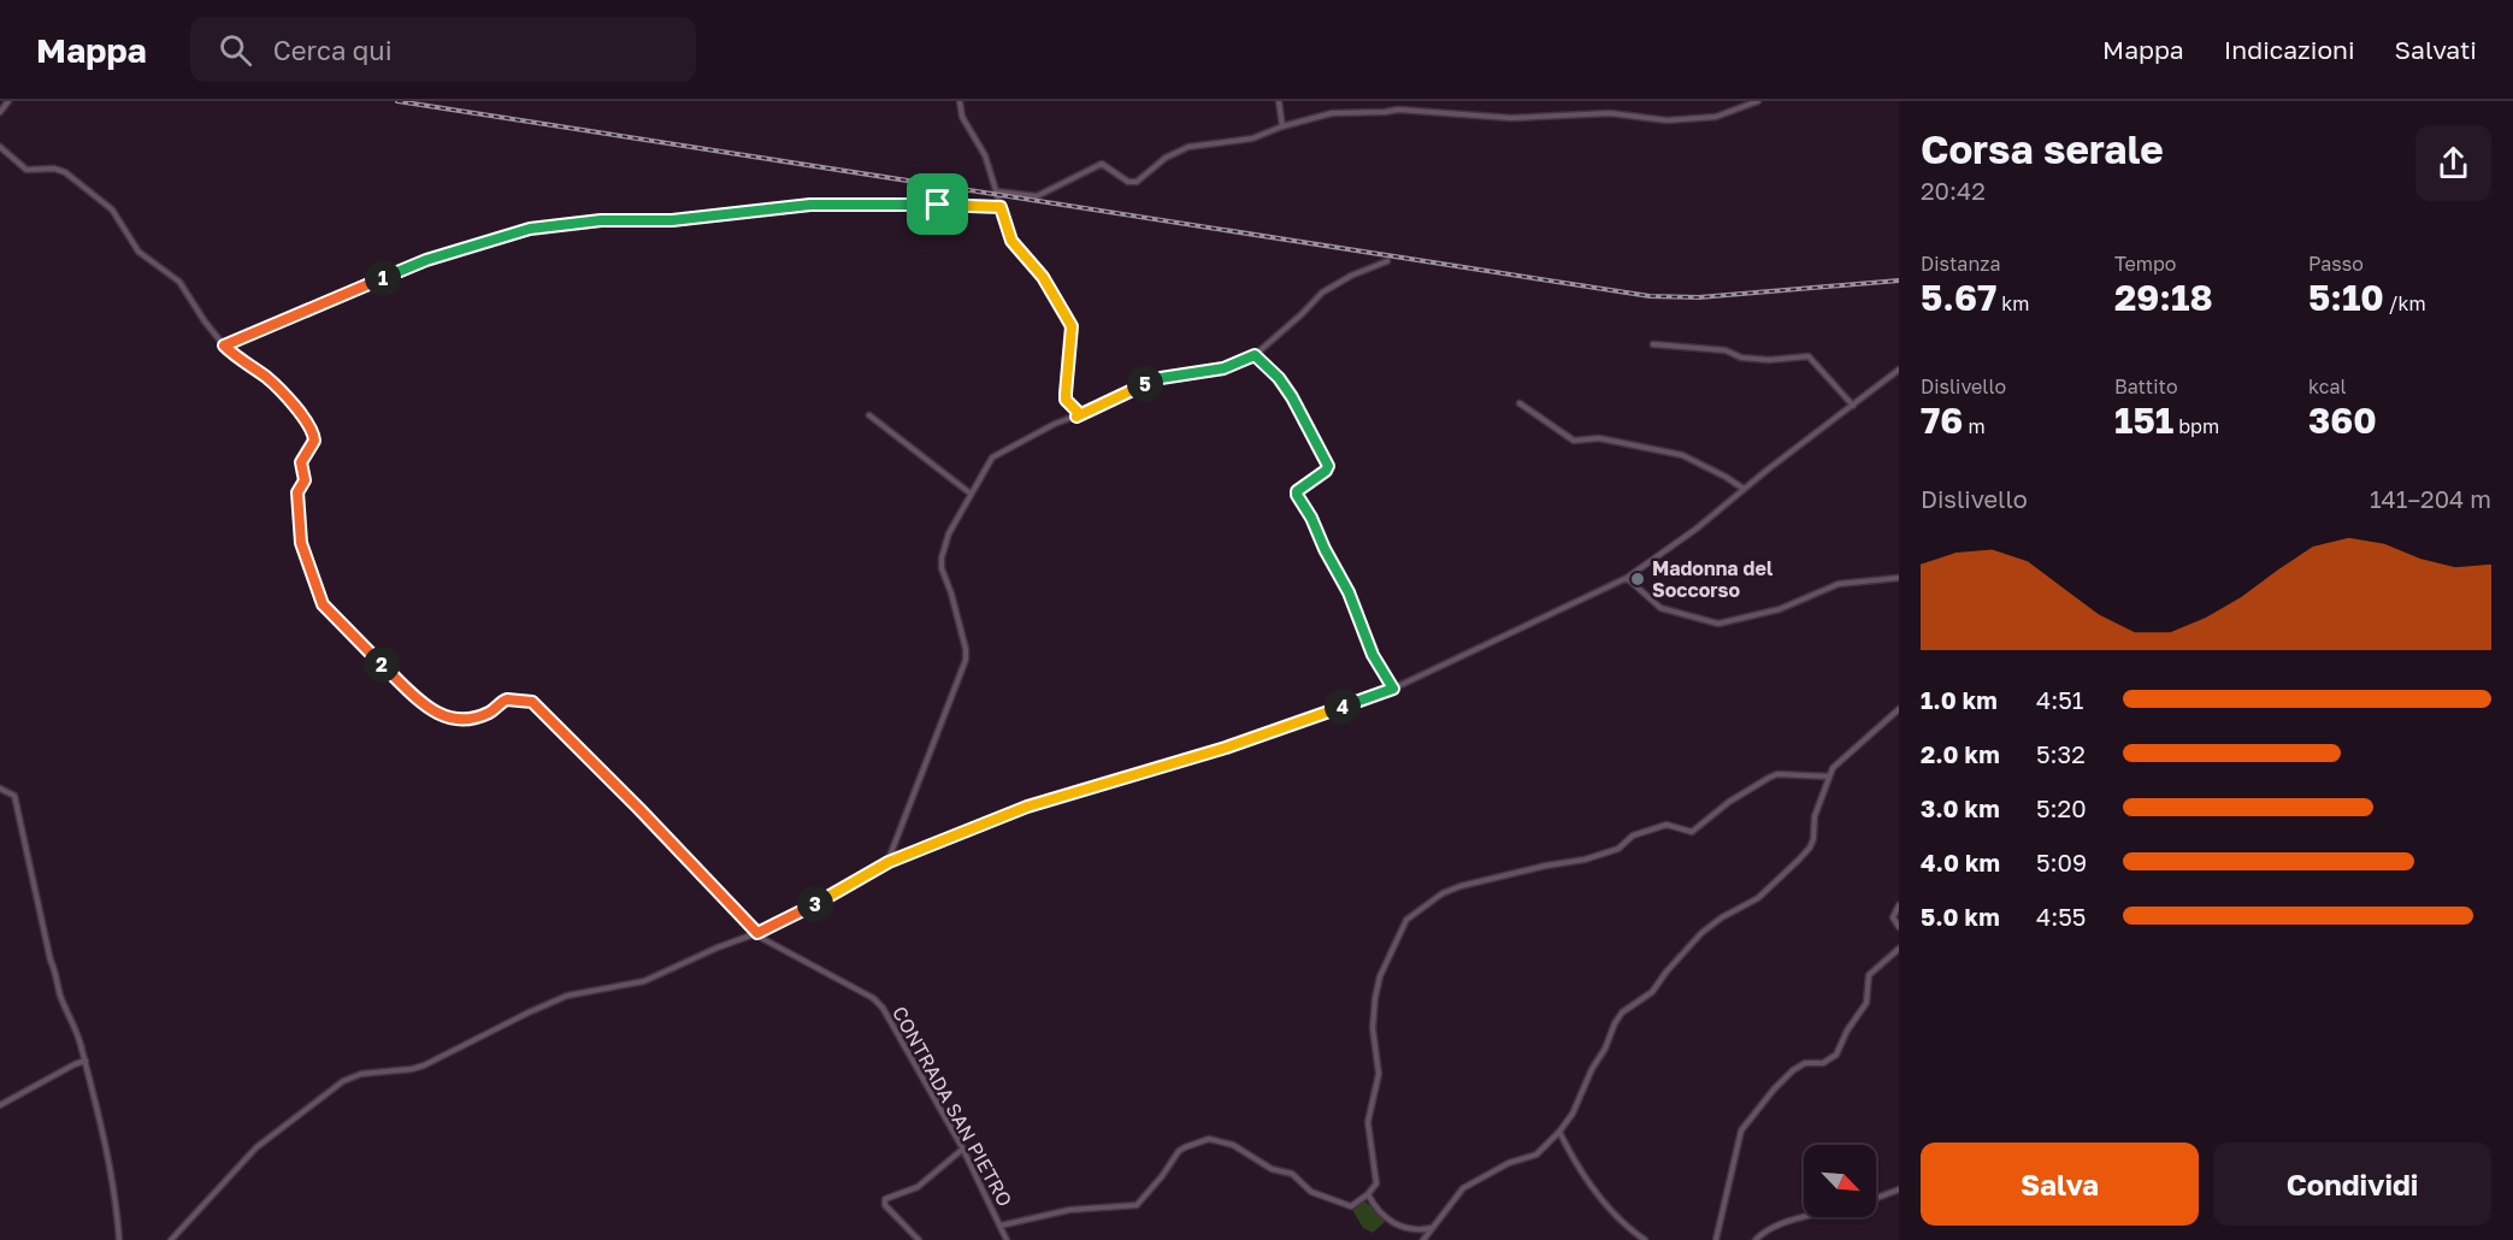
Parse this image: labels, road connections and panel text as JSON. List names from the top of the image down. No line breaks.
{"streets":{"street":["CONTRADA SAN PIETRO"]},"places":["Madonna del Soccorso"],"north":"bottom right","page":{"header":"Mappa","search":"Cerca qui","nav":["Mappa","Indicazioni","Salvati"],"heading":["Corsa serale","20:42"],"stats":[["Distanza","5.67 km"],["Tempo","29:18"],["Passo","5:10 /km"],["Dislivello","76 m"],["Battito","151 bpm"],["kcal","360"]],"pins":["1","5","2","4","3"],"chart":["Dislivello","141–204 m"],"list":[{"name":"1.0 km","note":"4:51"},{"name":"2.0 km","note":"5:32"},{"name":"3.0 km","note":"5:20"},{"name":"4.0 km","note":"5:09"},{"name":"5.0 km","note":"4:55"}],"buttons":["Salva","Condividi"]}}
